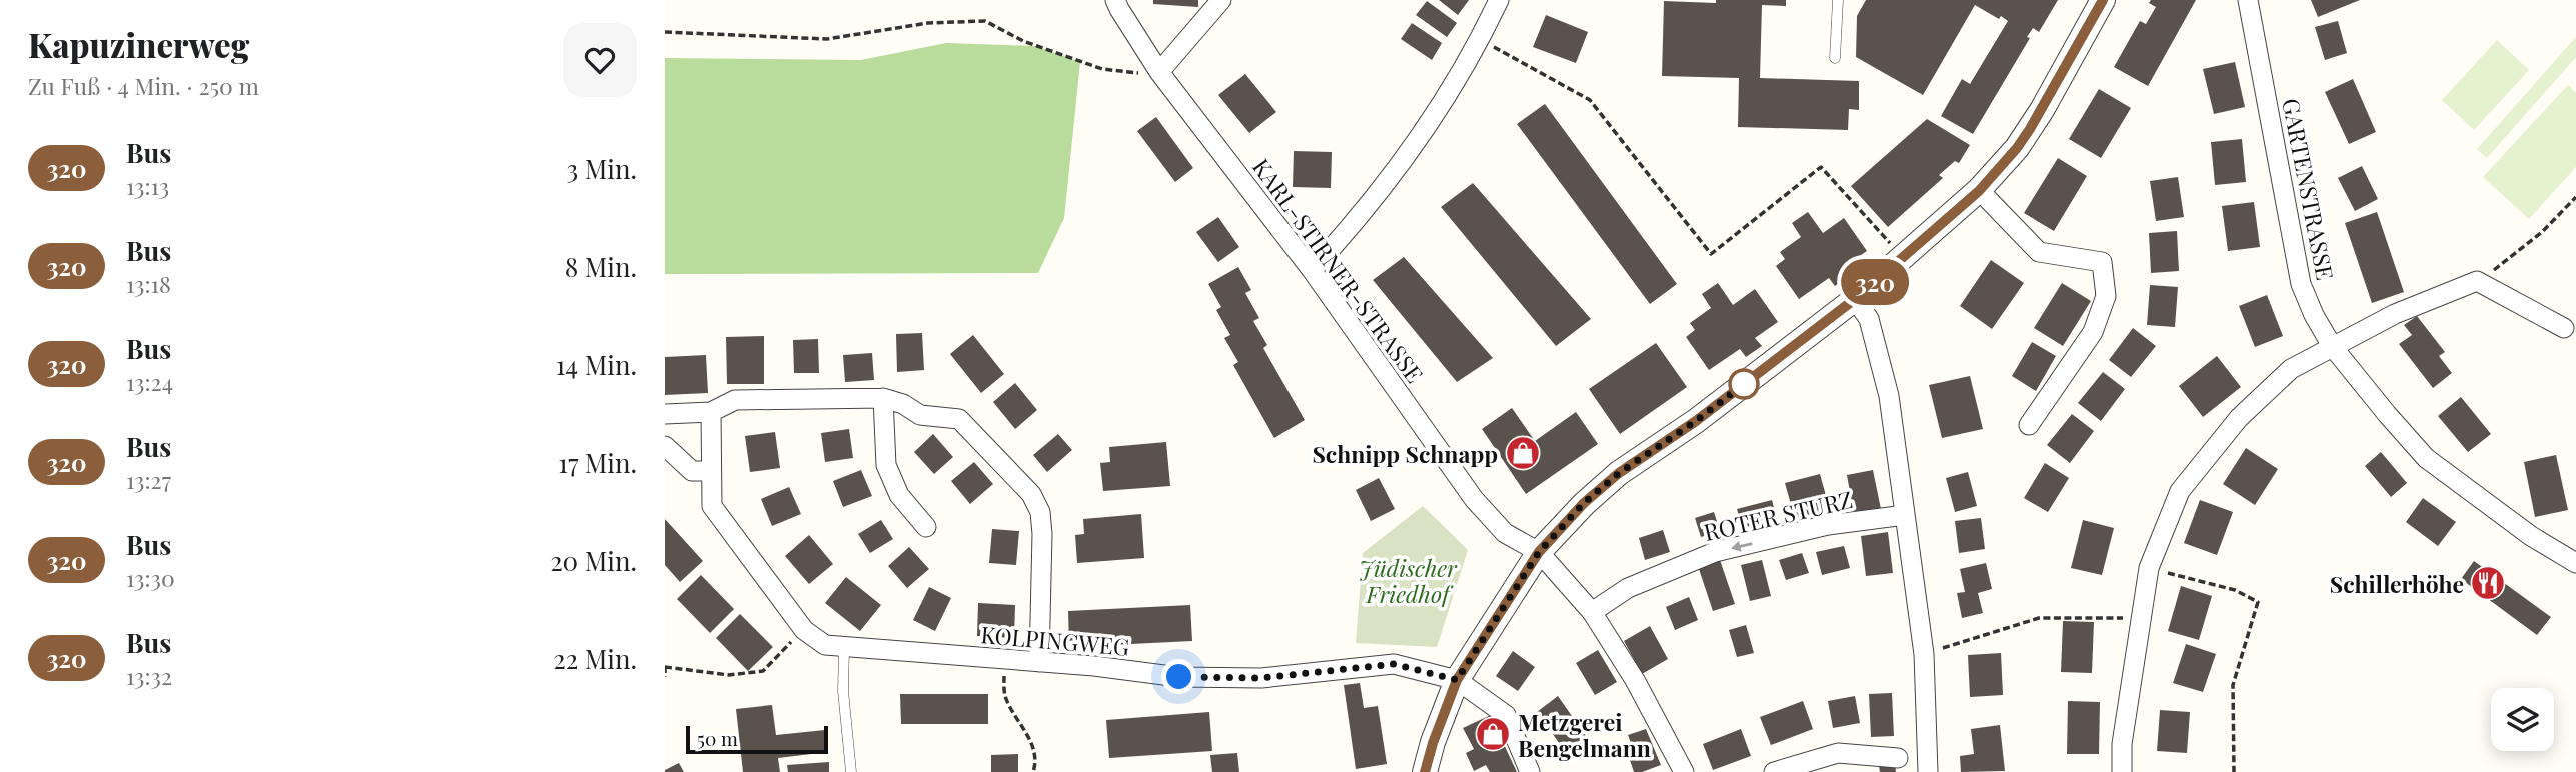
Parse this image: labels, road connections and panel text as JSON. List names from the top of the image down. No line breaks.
{"streets":{"street":["GARTENSTRASSE","KARL-STIRNER-STRASSE","ROTER STURZ","KOLPINGWEG"]},"crossings":[["KARL-STIRNER-STRASSE","ROTER STURZ"]],"parks":["Jüdischer Friedhof"],"places":{"shop":["Schnipp Schnapp","Metzgerei Bengelmann"],"restaurant":["Schillerhöhe"]},"lines":["bus line 320"],"scale_bar":"50 m","page":{"heading":["Kapuzinerweg","Zu Fuß · 4 Min. · 250 m"],"on_map":"320","list":[{"mark":"320","name":"Bus","note":"13:13","value":"3 Min."},{"mark":"320","name":"Bus","note":"13:18","value":"8 Min."},{"mark":"320","name":"Bus","note":"13:24","value":"14 Min."},{"mark":"320","name":"Bus","note":"13:27","value":"17 Min."},{"mark":"320","name":"Bus","note":"13:30","value":"20 Min."},{"mark":"320","name":"Bus","note":"13:32","value":"22 Min."}],"scale":"50 m"}}
